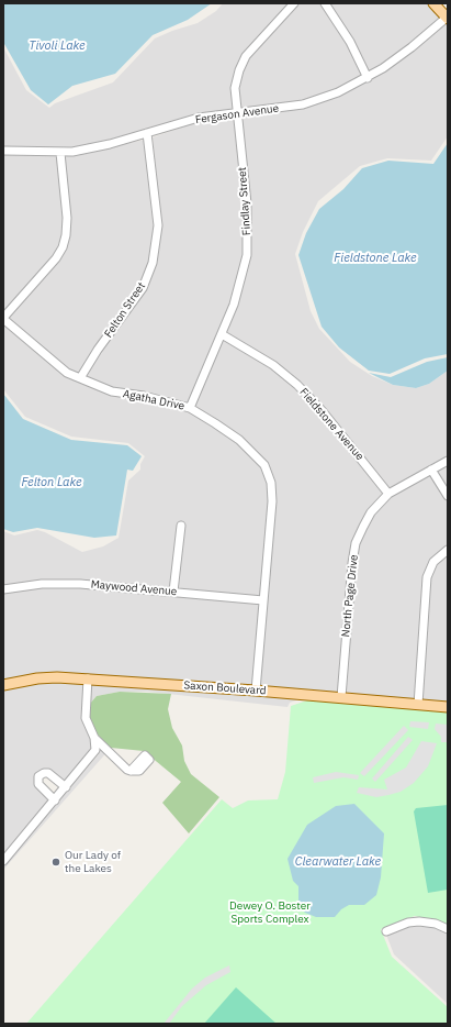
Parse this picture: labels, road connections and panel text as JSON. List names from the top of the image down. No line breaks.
{"streets":{"main road":["Saxon Boulevard"],"street":["Fergason Avenue","Findlay Street","Felton Street","Agatha Drive","Fieldstone Avenue","Maywood Avenue","North Page Drive"]},"crossings":[["Fergason Avenue","Findlay Street"],["Fergason Avenue","Felton Street"],["Findlay Street","Agatha Drive"],["Findlay Street","Fieldstone Avenue"],["Felton Street","Agatha Drive"],["Agatha Drive","Maywood Avenue"],["Agatha Drive","Saxon Boulevard"],["Fieldstone Avenue","North Page Drive"],["North Page Drive","Saxon Boulevard"]],"water":["Tivoli Lake","Fieldstone Lake","Felton Lake","Clearwater Lake"],"parks":["Dewey O. Boster Sports Complex"],"places":["Our Lady of the Lakes"]}
